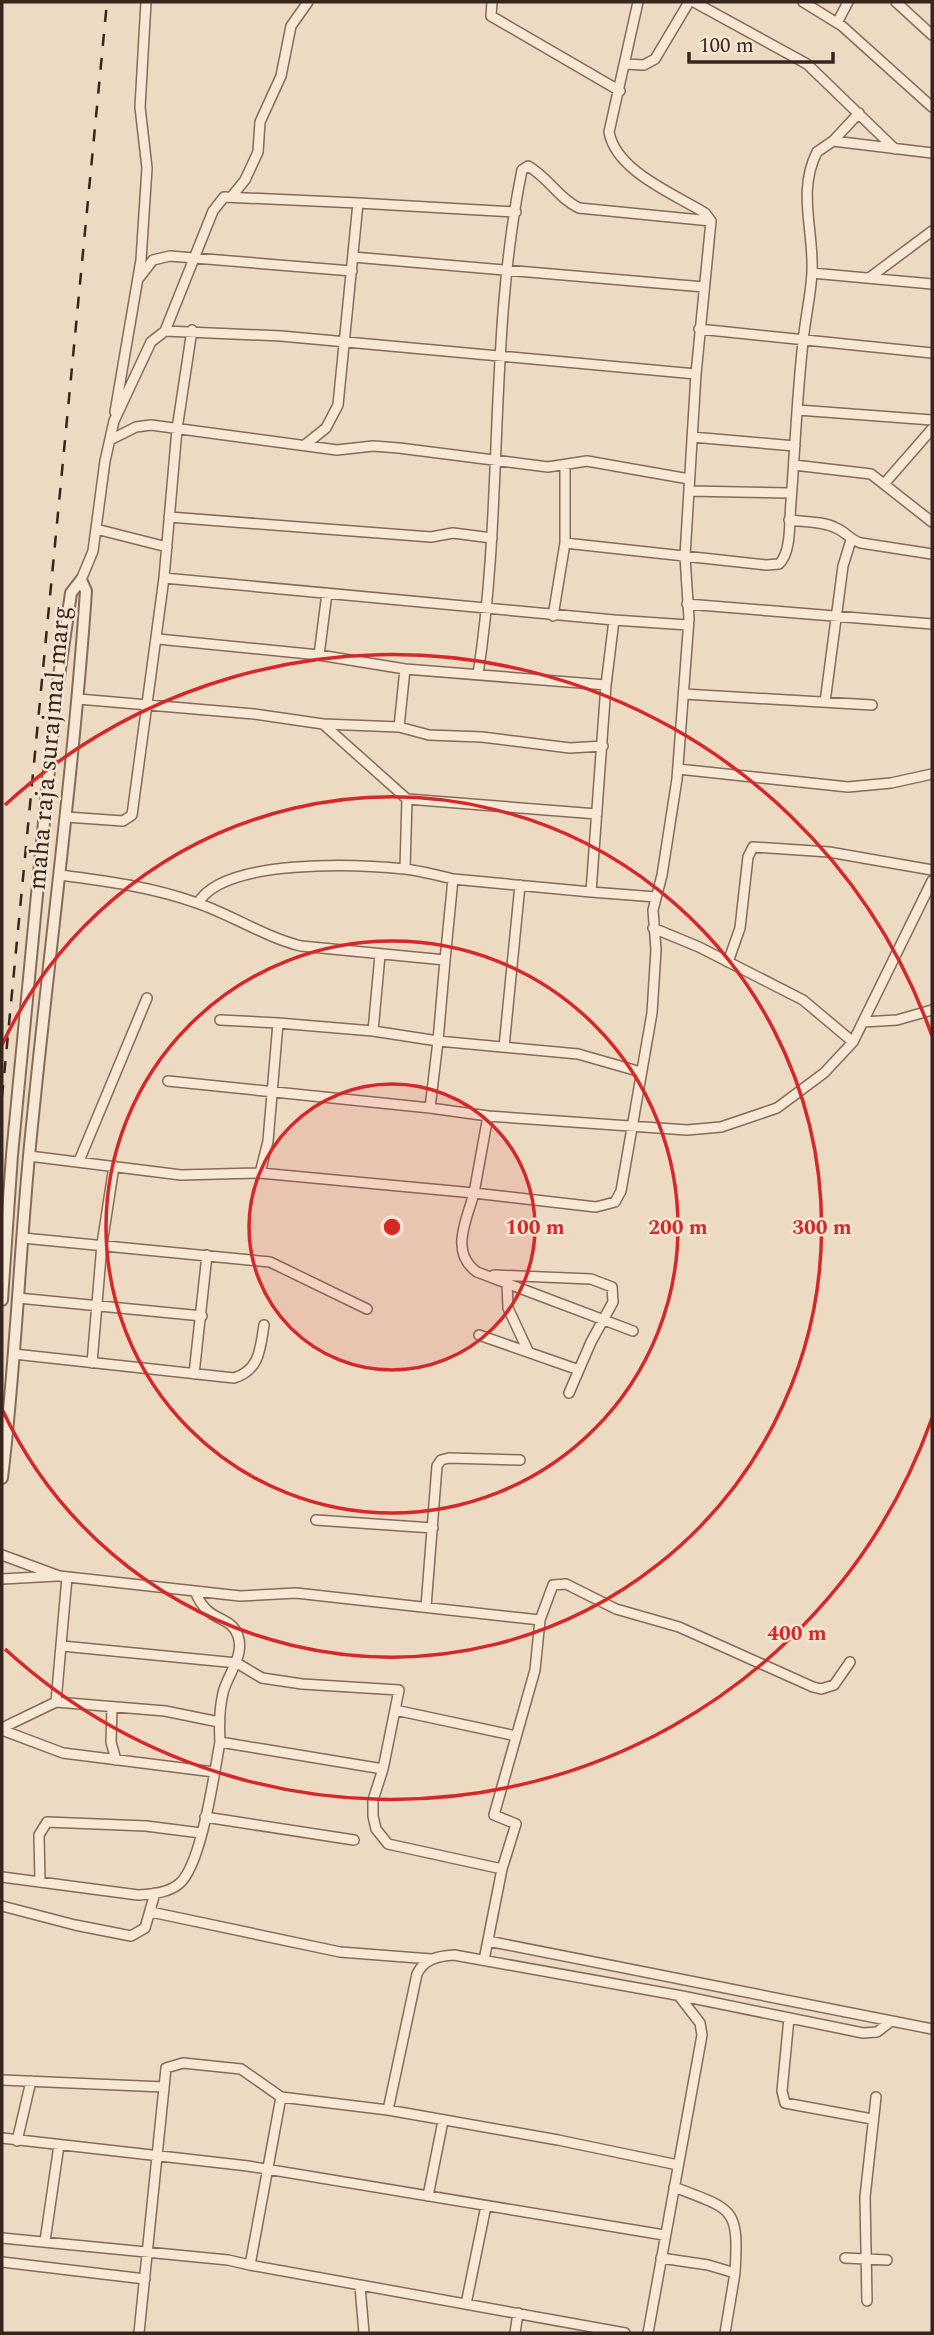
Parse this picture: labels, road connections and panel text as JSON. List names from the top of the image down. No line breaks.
{"streets":{"street":["maha raja surajmal marg"]},"scale_bar":"100 m","rings":["100 m","200 m","300 m","400 m"]}
